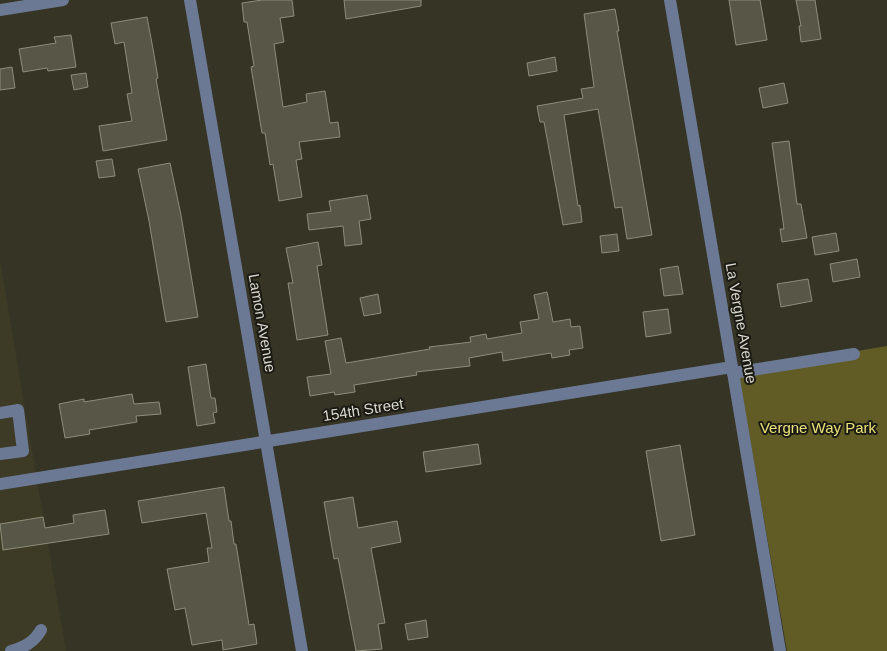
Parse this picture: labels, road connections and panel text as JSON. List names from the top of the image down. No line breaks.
{"streets":{"street":["Lamon Avenue","La Vergne Avenue","154th Street"]},"crossings":[["Lamon Avenue","154th Street"],["La Vergne Avenue","154th Street"]],"parks":["Vergne Way Park"]}
